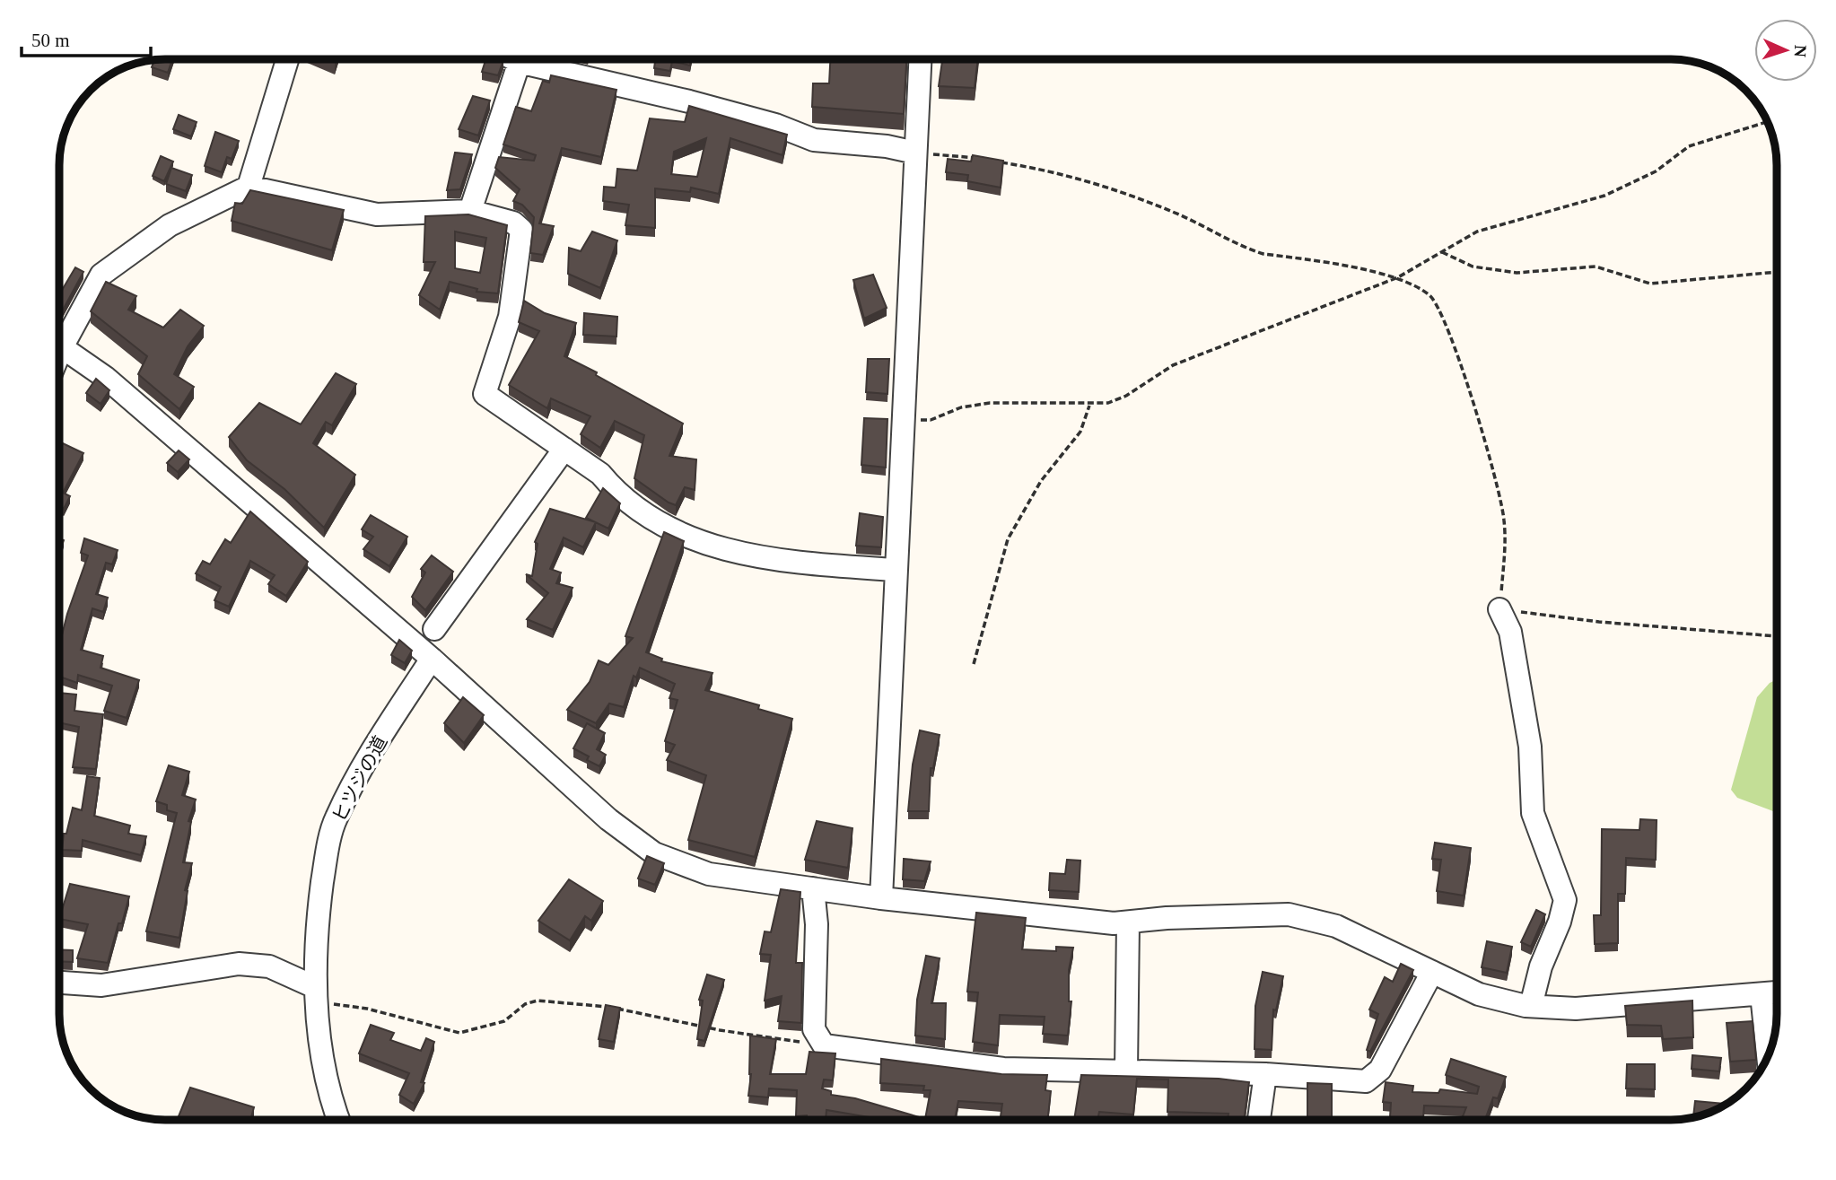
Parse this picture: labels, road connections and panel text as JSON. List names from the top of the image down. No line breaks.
{"streets":{"street":["ヒツジの道"]},"scale_bar":"50 m","north":"right"}
